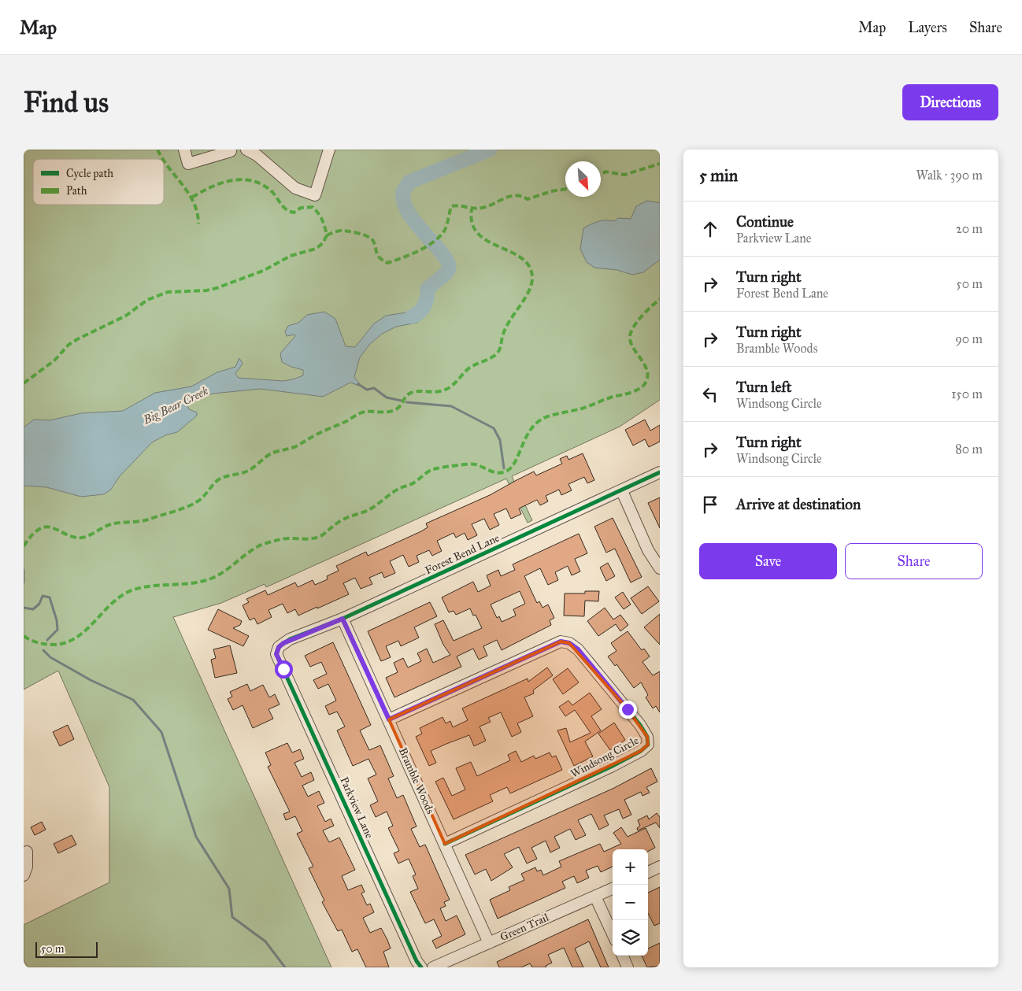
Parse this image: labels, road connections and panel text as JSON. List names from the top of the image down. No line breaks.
{"streets":{"street":["Forest Bend Lane","Windsong Circle","Bramble Woods","Parkview Lane","Green Trail"]},"crossings":[["Forest Bend Lane","Bramble Woods"],["Forest Bend Lane","Parkview Lane"],["Windsong Circle","Bramble Woods"],["Bramble Woods","Green Trail"]],"water":["Big Bear Creek"],"legend":["Cycle path","Path"],"scale_bar":"50 m","north":"bottom right","page":{"header":"Map","nav":["Map","Layers","Share"],"buttons":["Directions",["Save","Share"]],"title":"Find us","heading":["5 min","Walk · 390 m"],"list":[["Continue","Parkview Lane","20 m"],["Turn right","Forest Bend Lane","50 m"],["Turn right","Bramble Woods","90 m"],["Turn left","Windsong Circle","150 m"],["Turn right","Windsong Circle","80 m"],"Arrive at destination"],"map_buttons":["+","−"],"scale":"50 m"}}
